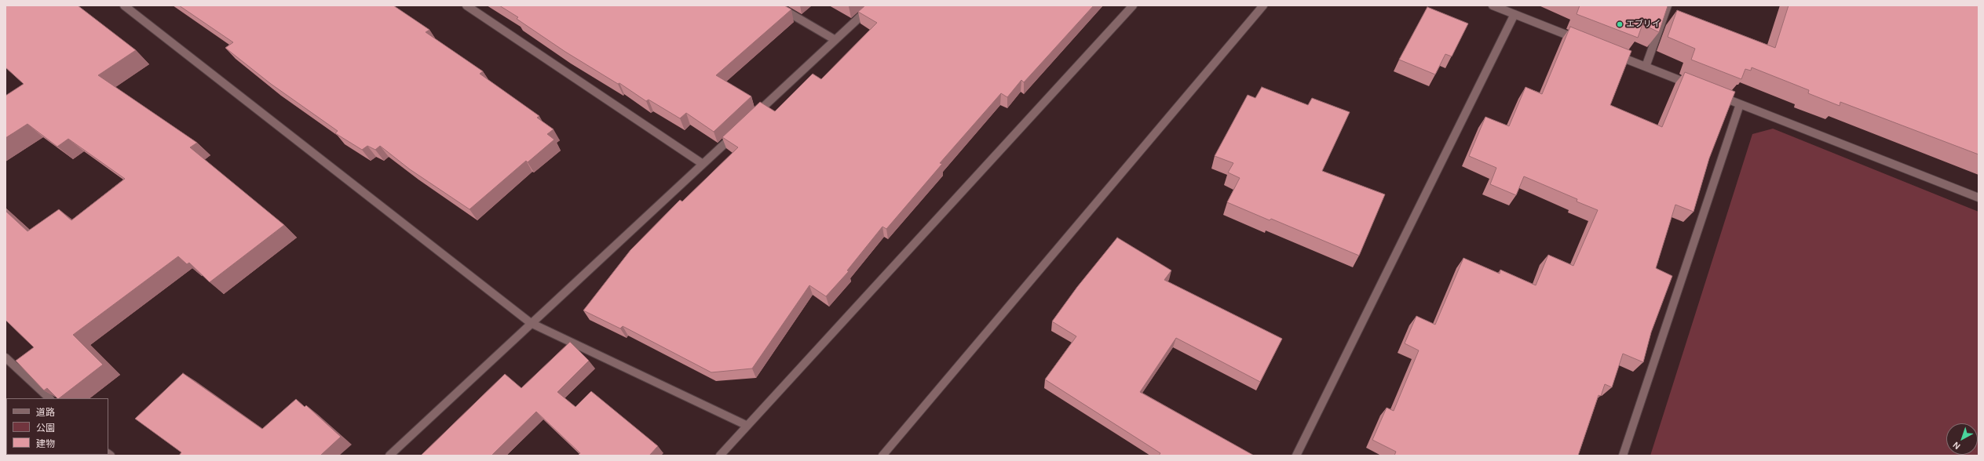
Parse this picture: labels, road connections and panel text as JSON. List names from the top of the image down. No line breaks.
{"places":["エブリイ"],"legend":["道路","公園","建物"],"north":"bottom left"}
